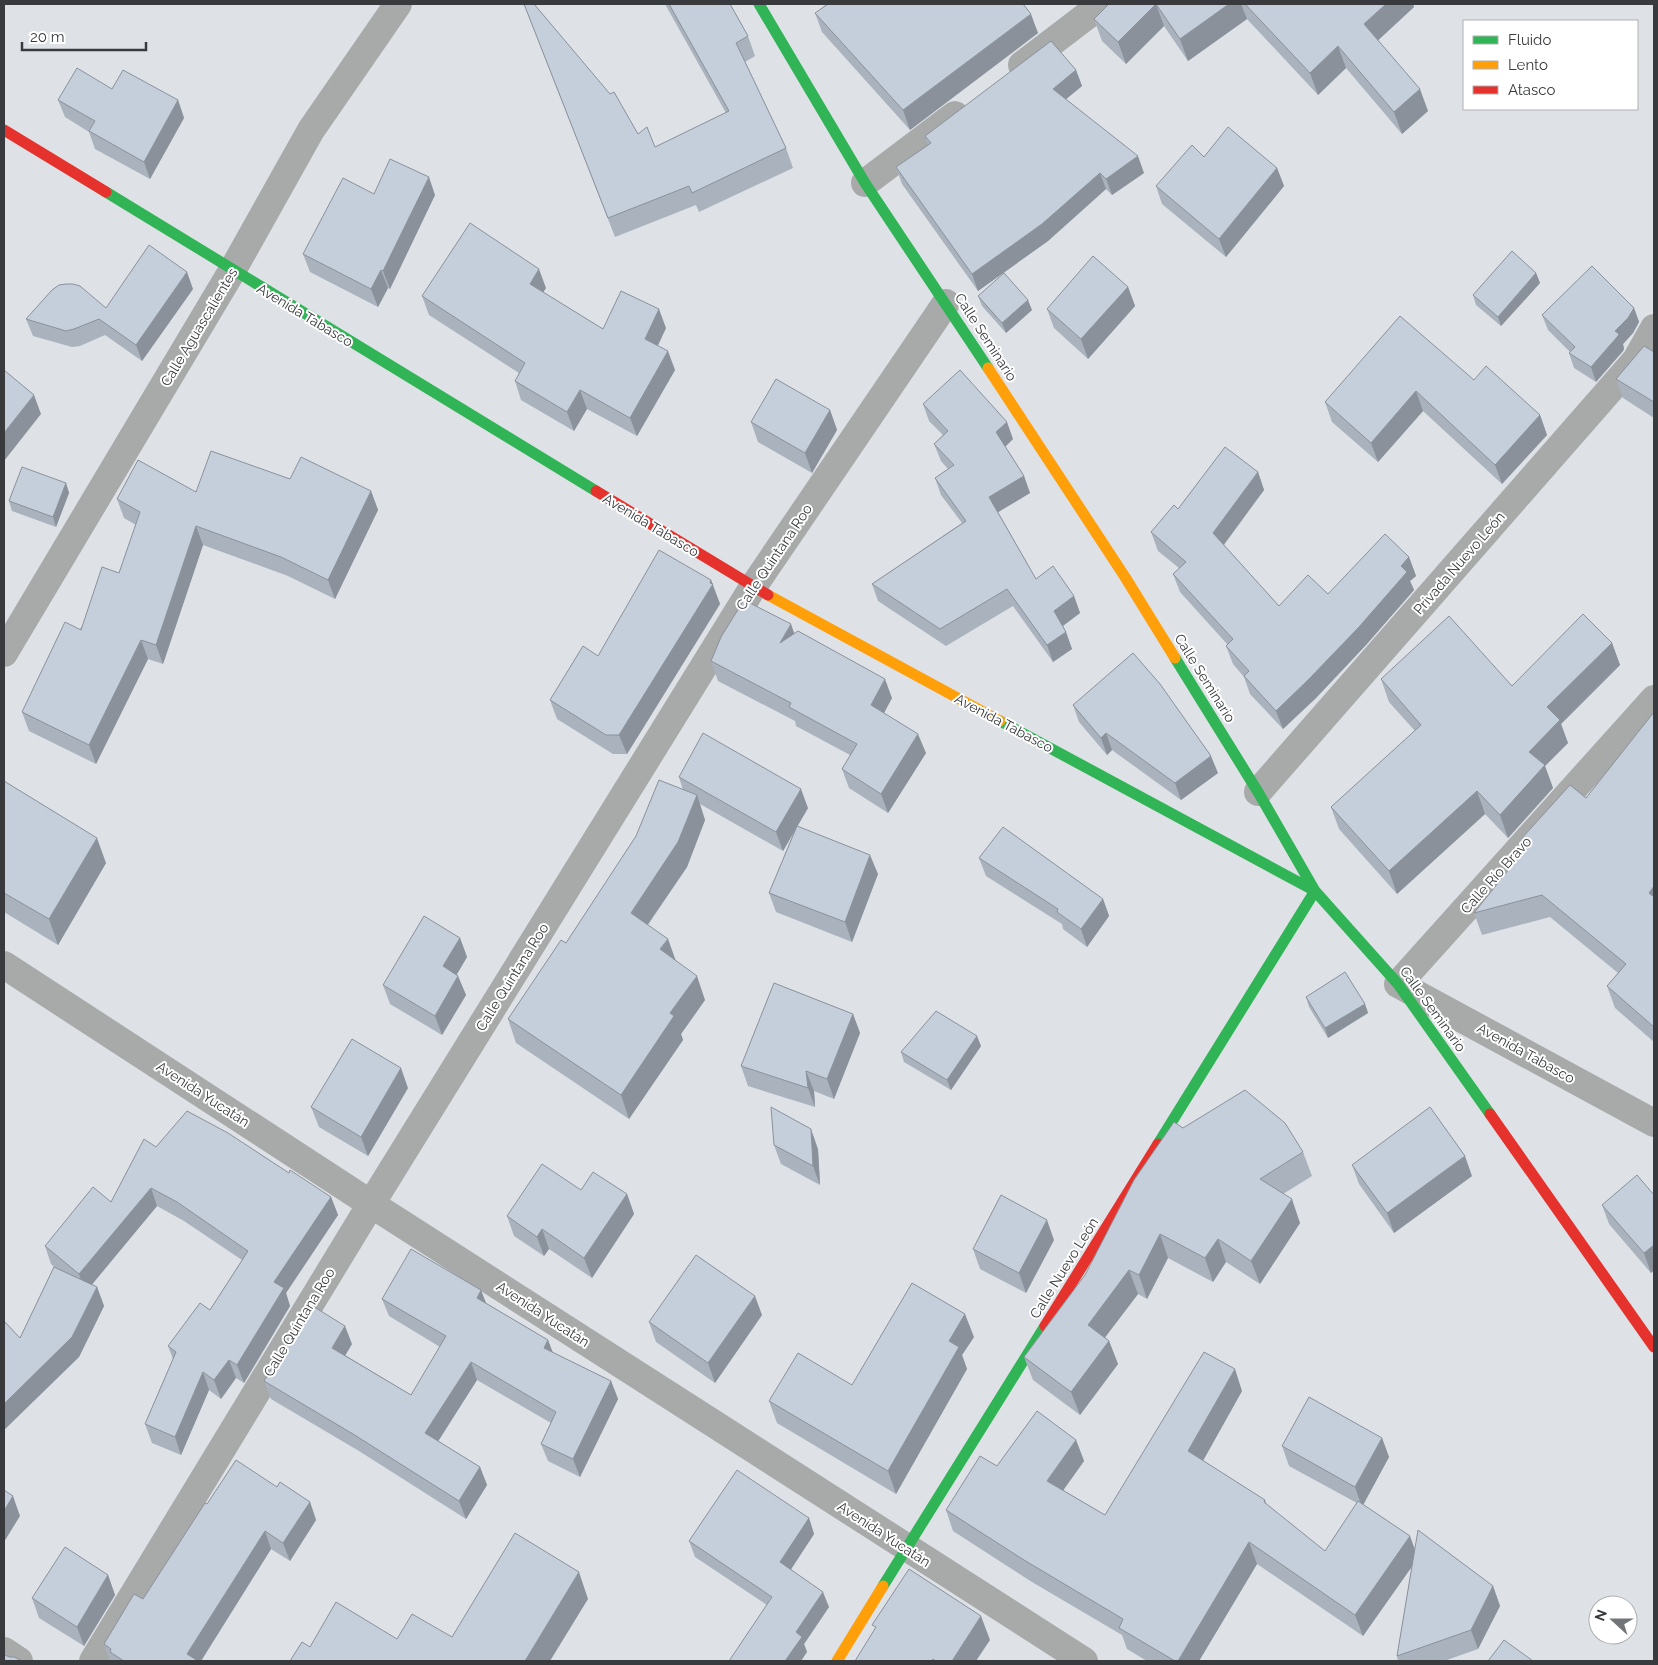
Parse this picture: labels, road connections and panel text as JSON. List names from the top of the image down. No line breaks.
{"streets":{"street":["Avenida Tabasco","Calle Aguascalientes","Calle Seminario","Calle Quintana Roo","Privada Nuevo León","Calle Río Bravo","Avenida Yucatán","Calle Nuevo León"]},"crossings":[["Avenida Tabasco","Calle Aguascalientes"],["Avenida Tabasco","Calle Seminario"],["Avenida Tabasco","Calle Quintana Roo"],["Avenida Tabasco","Calle Río Bravo"],["Avenida Tabasco","Calle Nuevo León"],["Calle Seminario","Calle Quintana Roo"],["Calle Seminario","Privada Nuevo León"],["Calle Seminario","Calle Río Bravo"],["Calle Seminario","Calle Nuevo León"],["Calle Quintana Roo","Avenida Yucatán"],["Avenida Yucatán","Calle Nuevo León"]],"legend":["Fluido","Lento","Atasco"],"scale_bar":"20 m","north":"left"}
